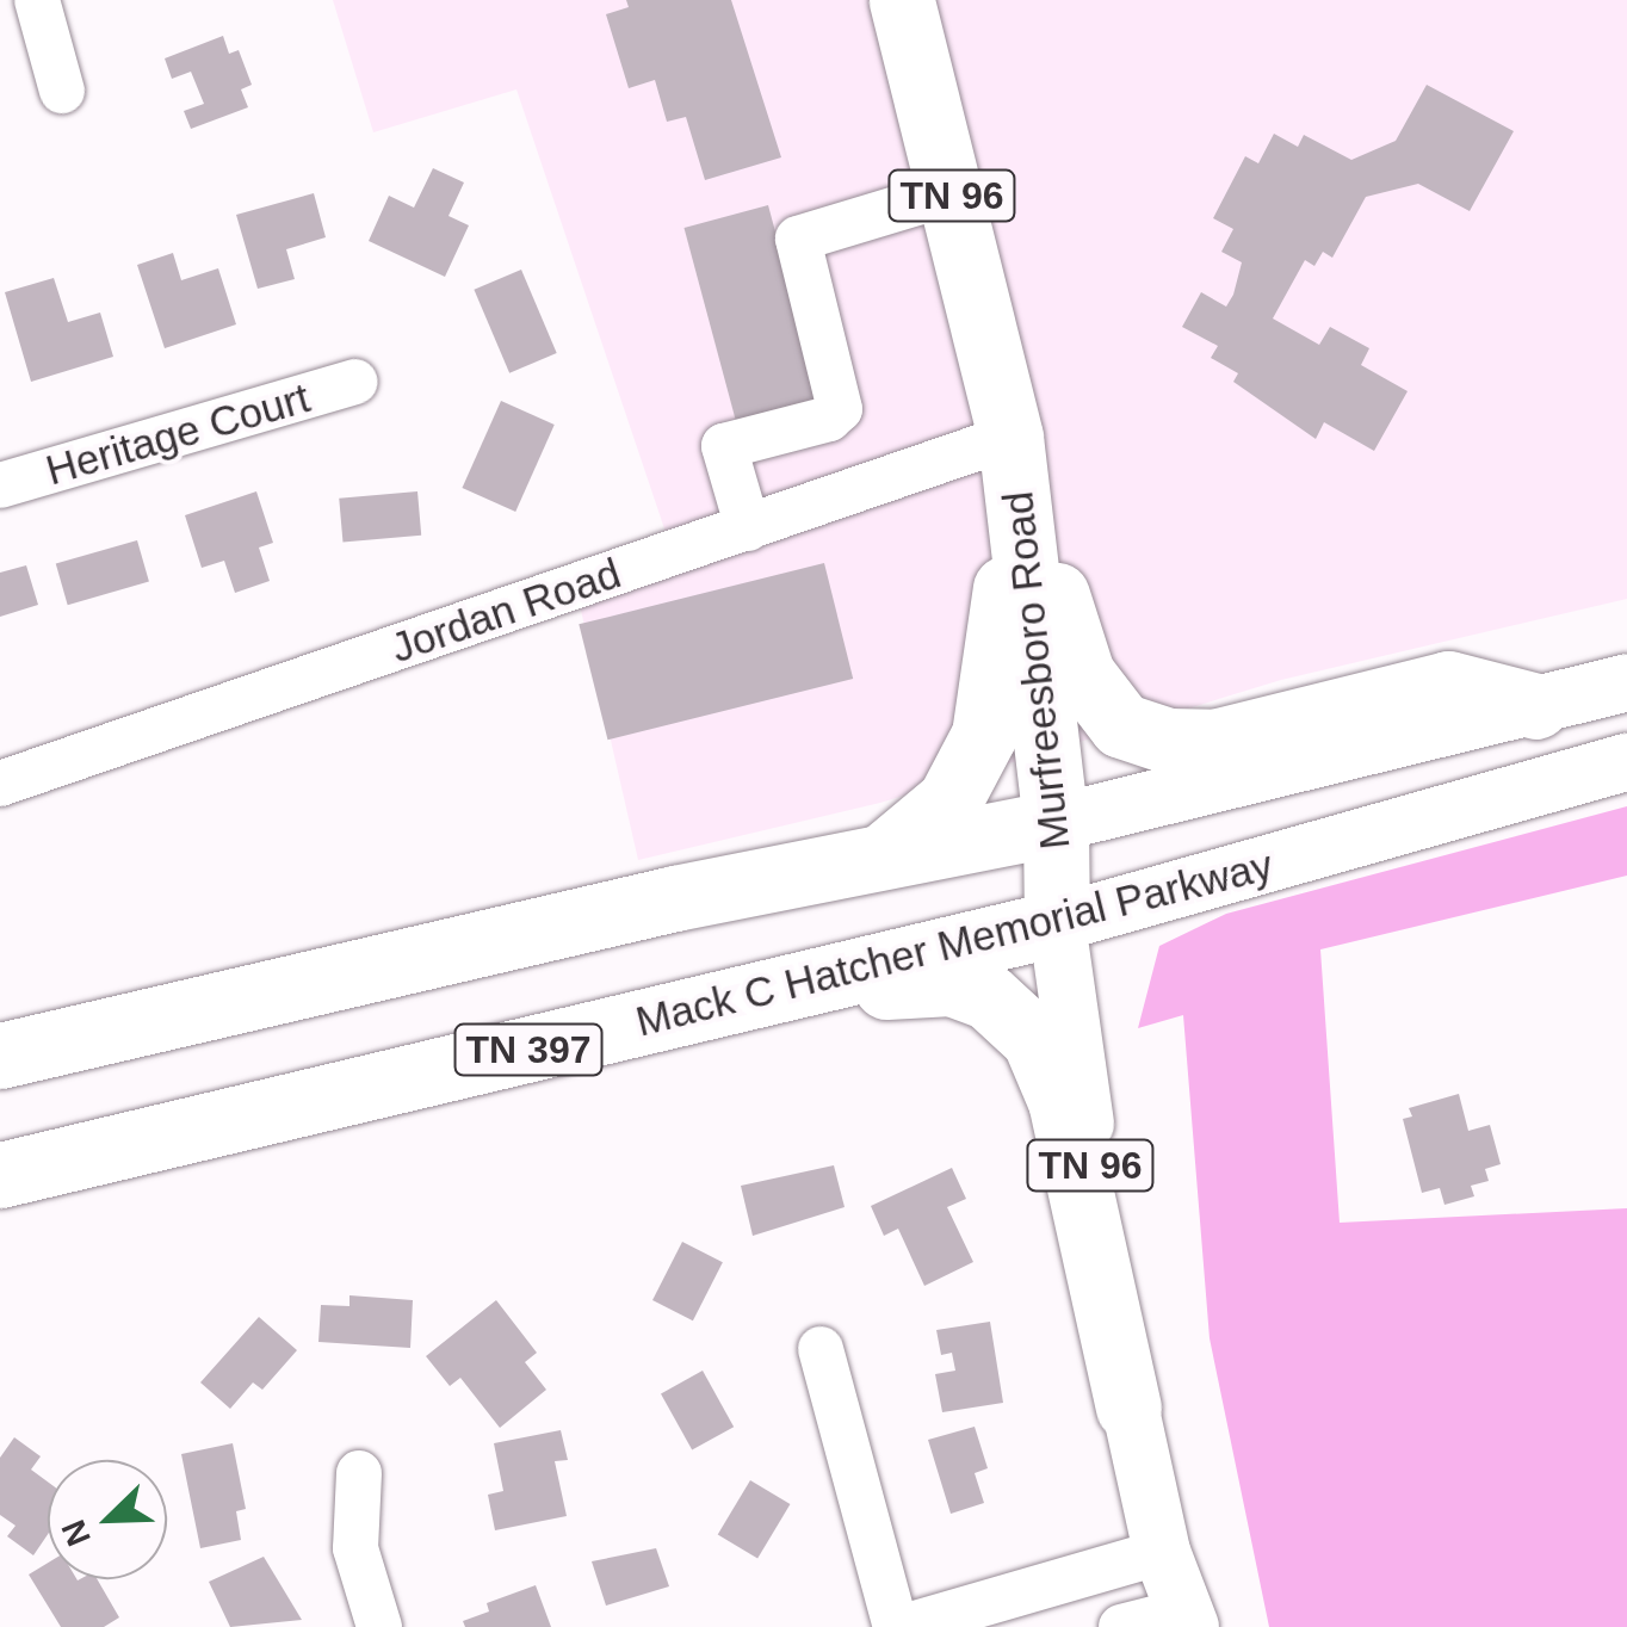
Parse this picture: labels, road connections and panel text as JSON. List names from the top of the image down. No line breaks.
{"streets":{"highway":["TN 96","Murfreesboro Road","Mack C Hatcher Memorial Parkway","TN 397"],"street":["Heritage Court","Jordan Road"]},"crossings":[["Jordan Road","Murfreesboro Road"],["Murfreesboro Road","Mack C Hatcher Memorial Parkway"]],"north":"bottom left"}
